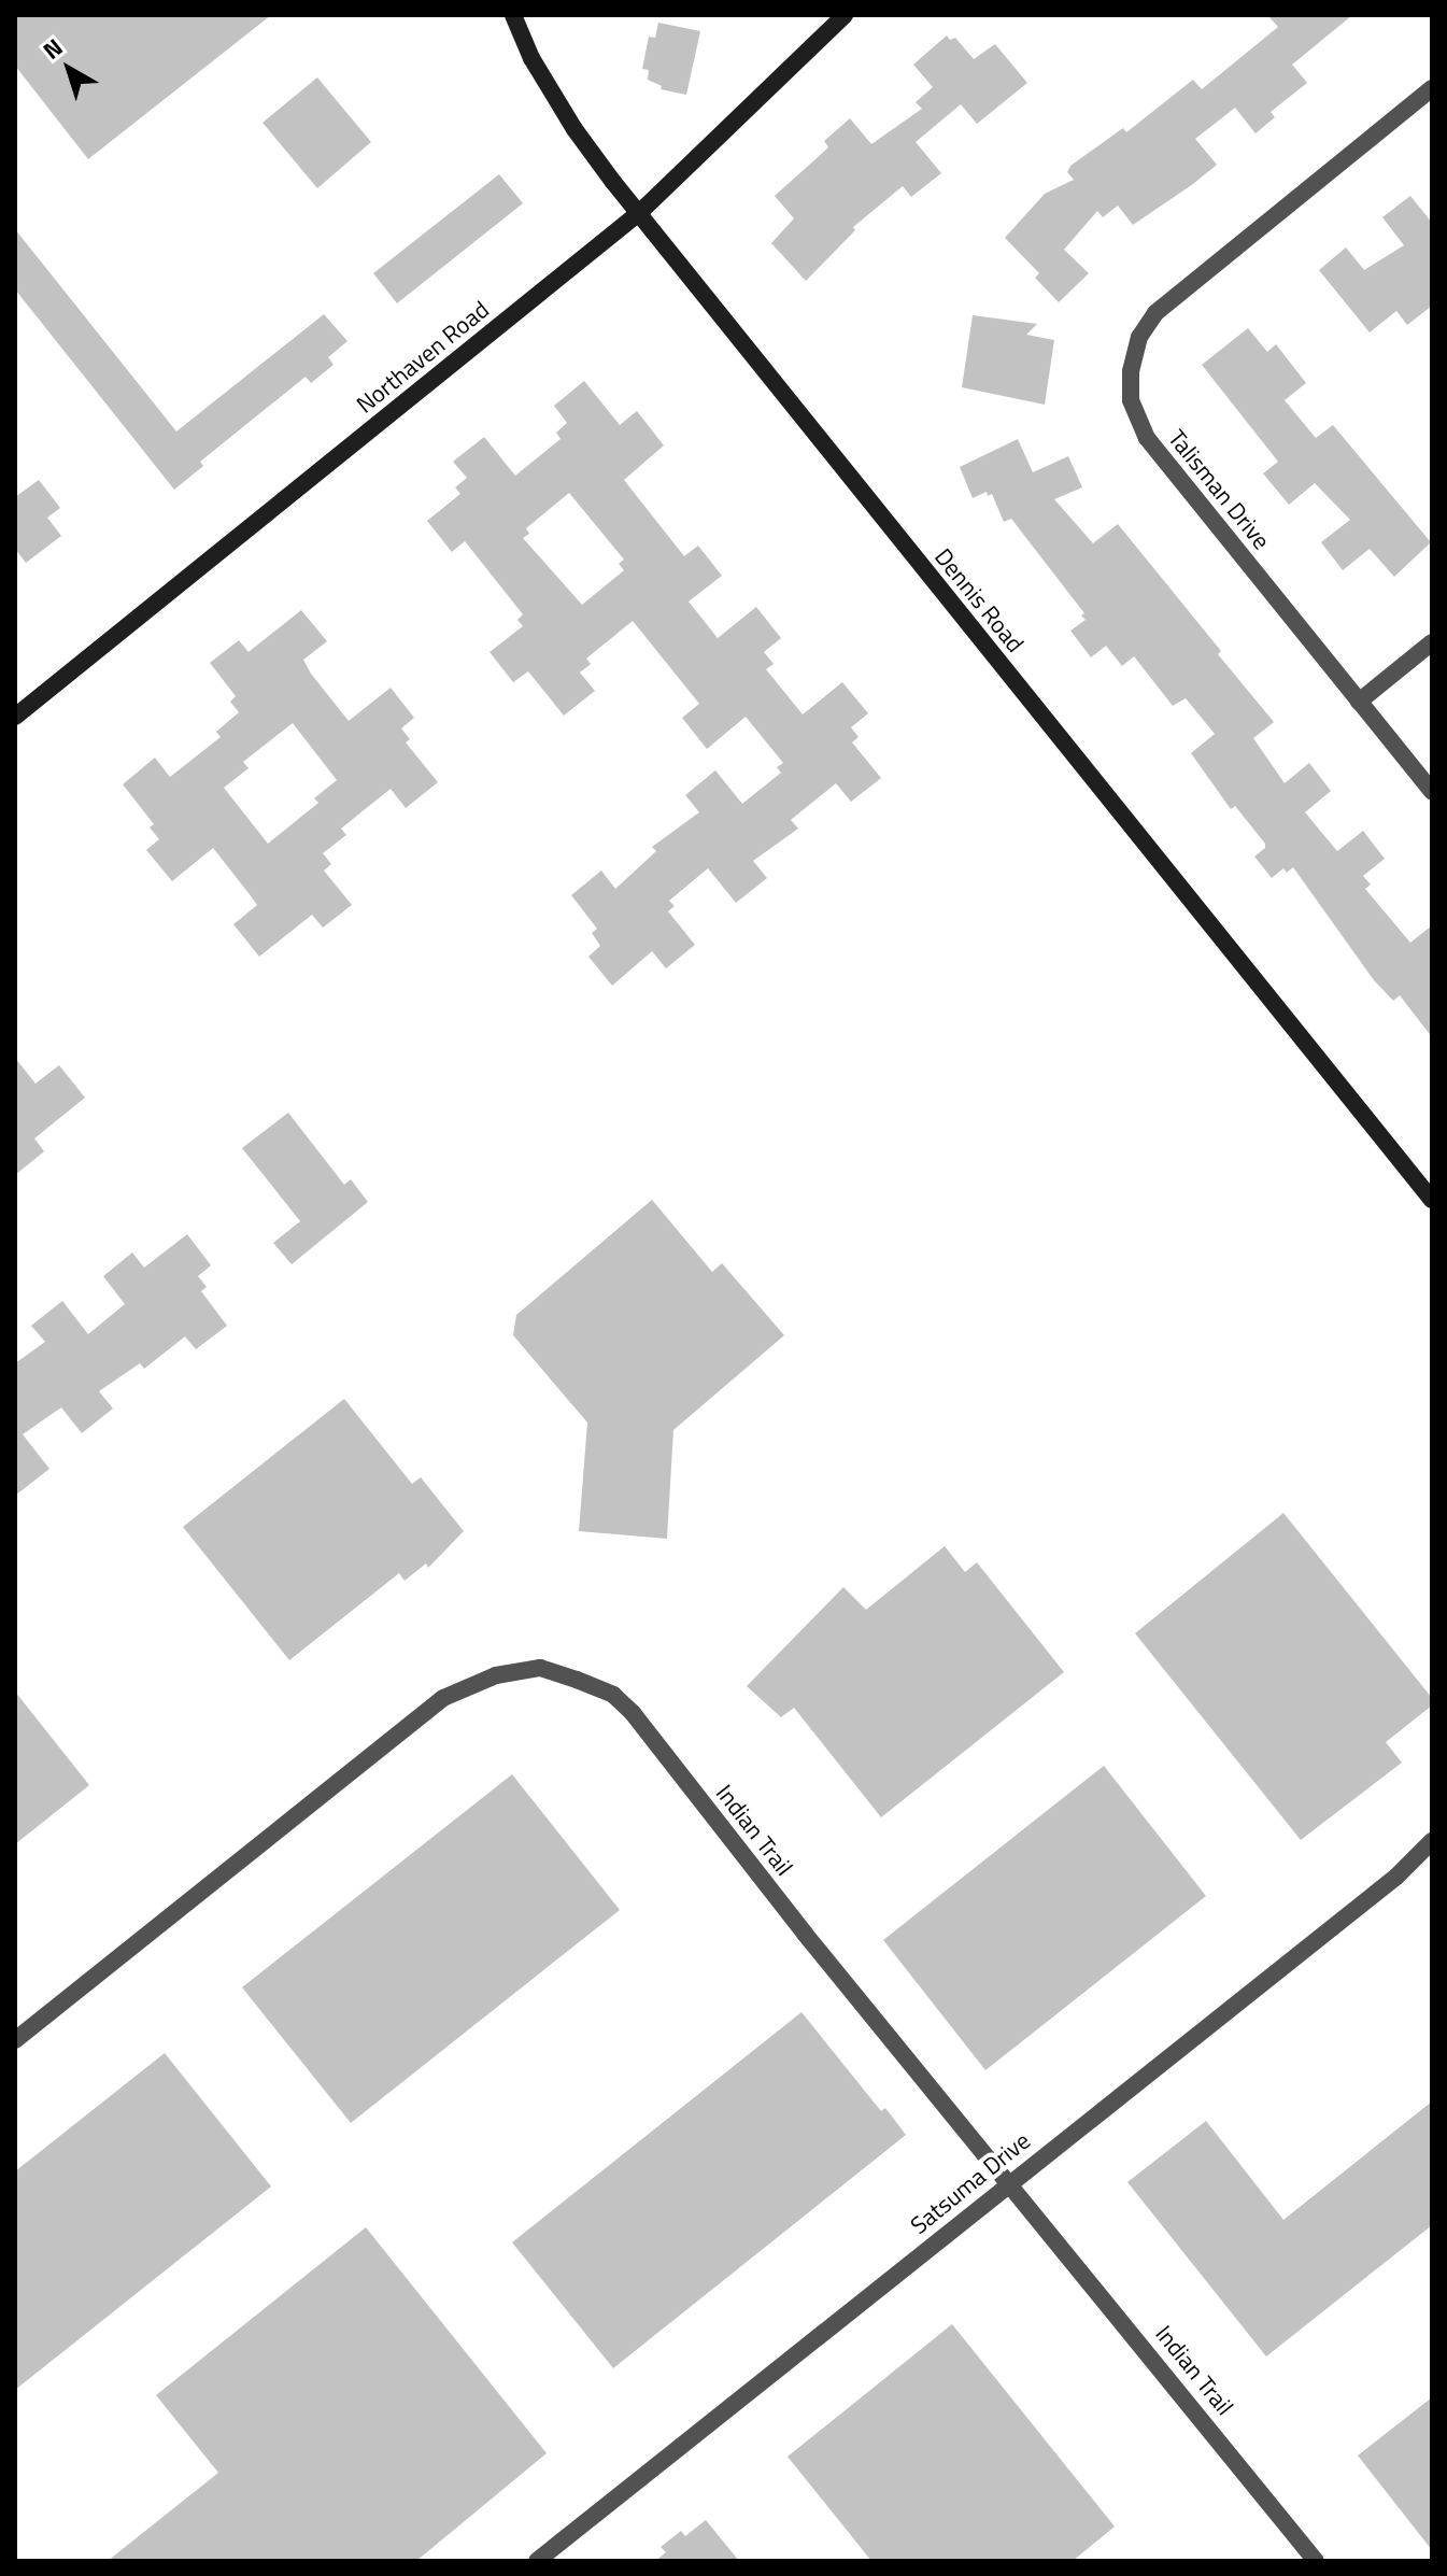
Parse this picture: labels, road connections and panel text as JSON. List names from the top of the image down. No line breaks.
{"streets":{"street":["Northaven Road","Talisman Drive","Dennis Road","Indian Trail","Satsuma Drive"]},"crossings":[["Northaven Road","Dennis Road"],["Indian Trail","Satsuma Drive"]],"north":"top left"}
